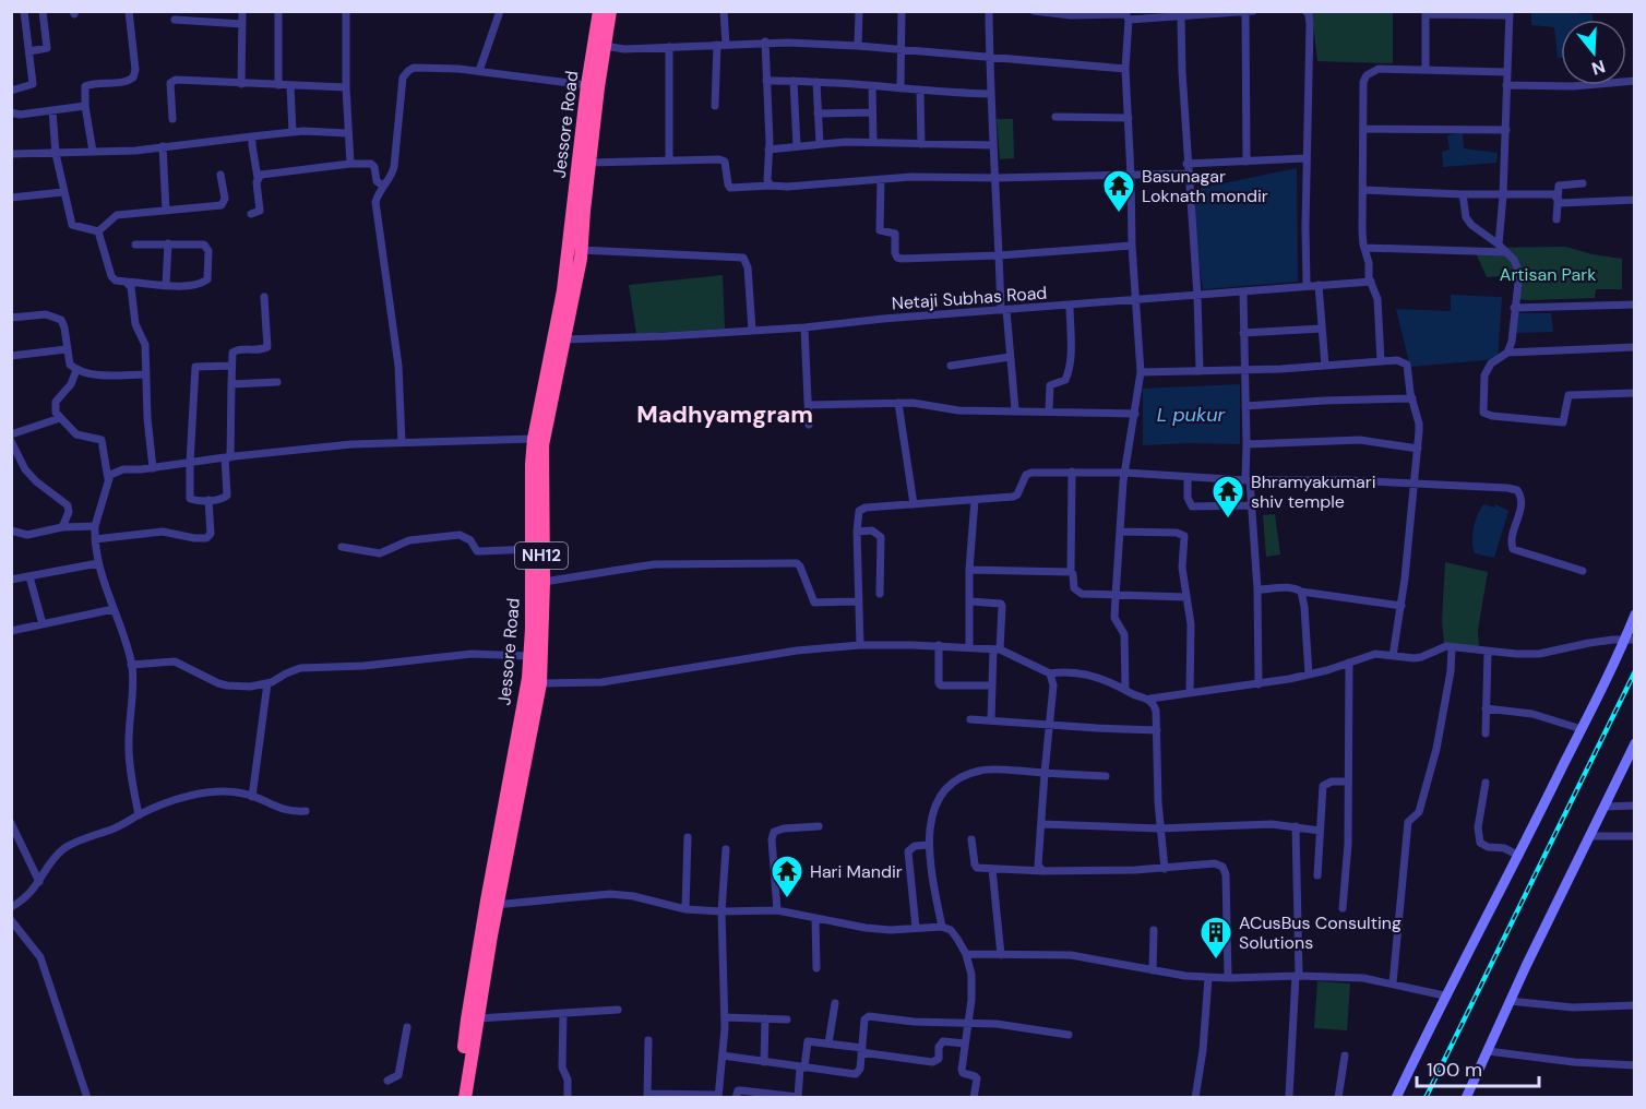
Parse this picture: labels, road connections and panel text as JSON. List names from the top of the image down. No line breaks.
{"streets":{"highway":["Jessore Road","NH12"],"street":["Netaji Subhas Road"]},"crossings":[["Jessore Road","NH12"],["Netaji Subhas Road","NH12"]],"districts":["Madhyamgram"],"water":["L pukur"],"parks":["Artisan Park"],"places":{"temple":["Basunagar Loknath mondir","Bhramyakumari shiv temple","Hari Mandir"],"building":["ACusBus Consulting Solutions"]},"scale_bar":"100 m","north":"bottom"}
